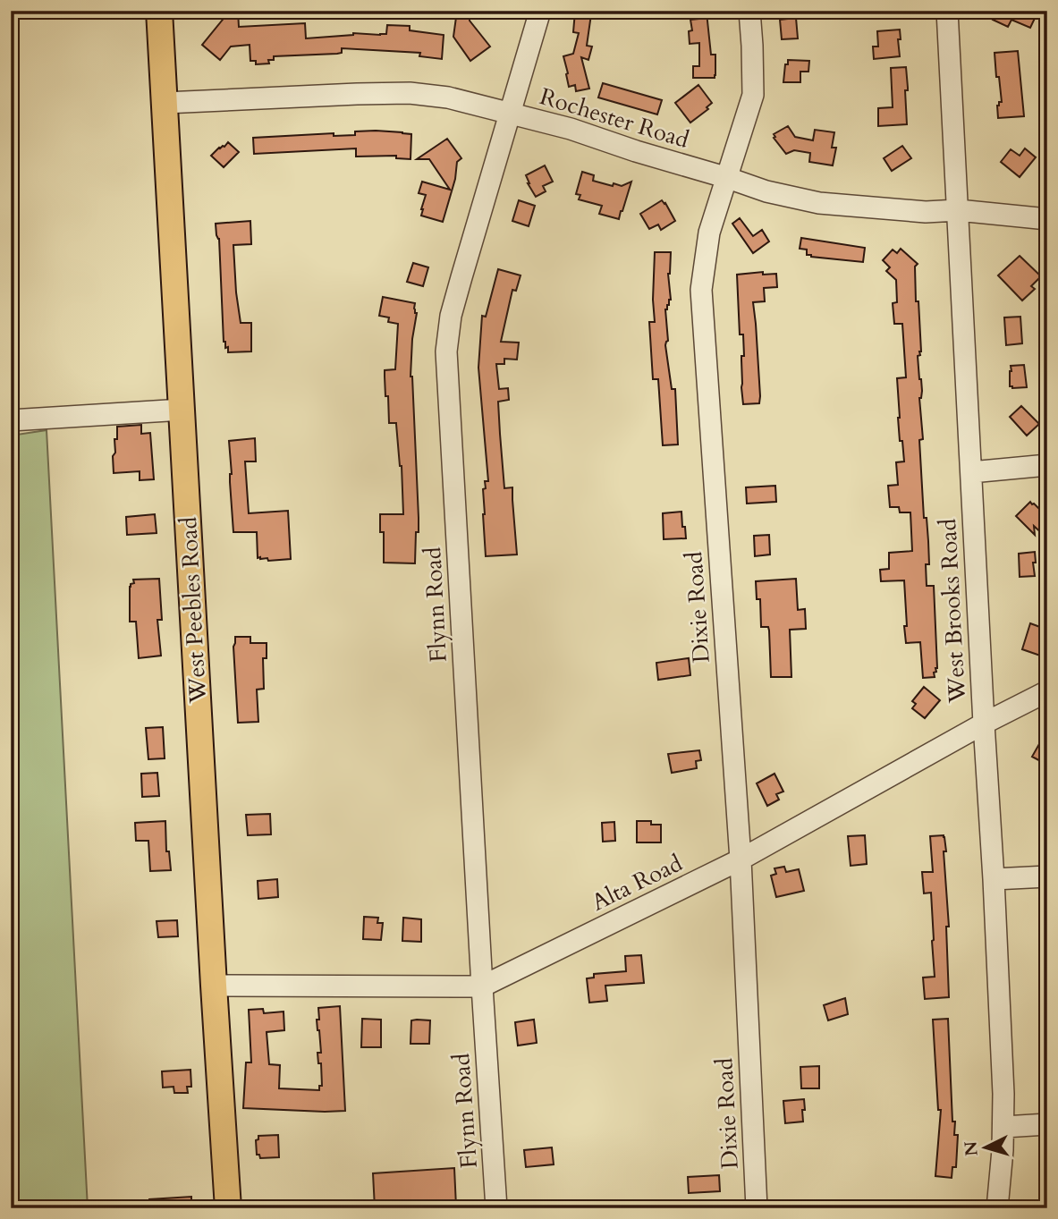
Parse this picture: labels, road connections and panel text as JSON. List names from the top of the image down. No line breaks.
{"streets":{"main road":["West Peebles Road"],"street":["Rochester Road","Flynn Road","Dixie Road","West Brooks Road","Alta Road"]},"crossings":[["Rochester Road","Flynn Road"],["Rochester Road","Dixie Road"],["Rochester Road","West Peebles Road"],["Rochester Road","West Brooks Road"],["Flynn Road","Alta Road"],["Dixie Road","Alta Road"],["West Peebles Road","Alta Road"],["West Brooks Road","Alta Road"]],"north":"left"}
